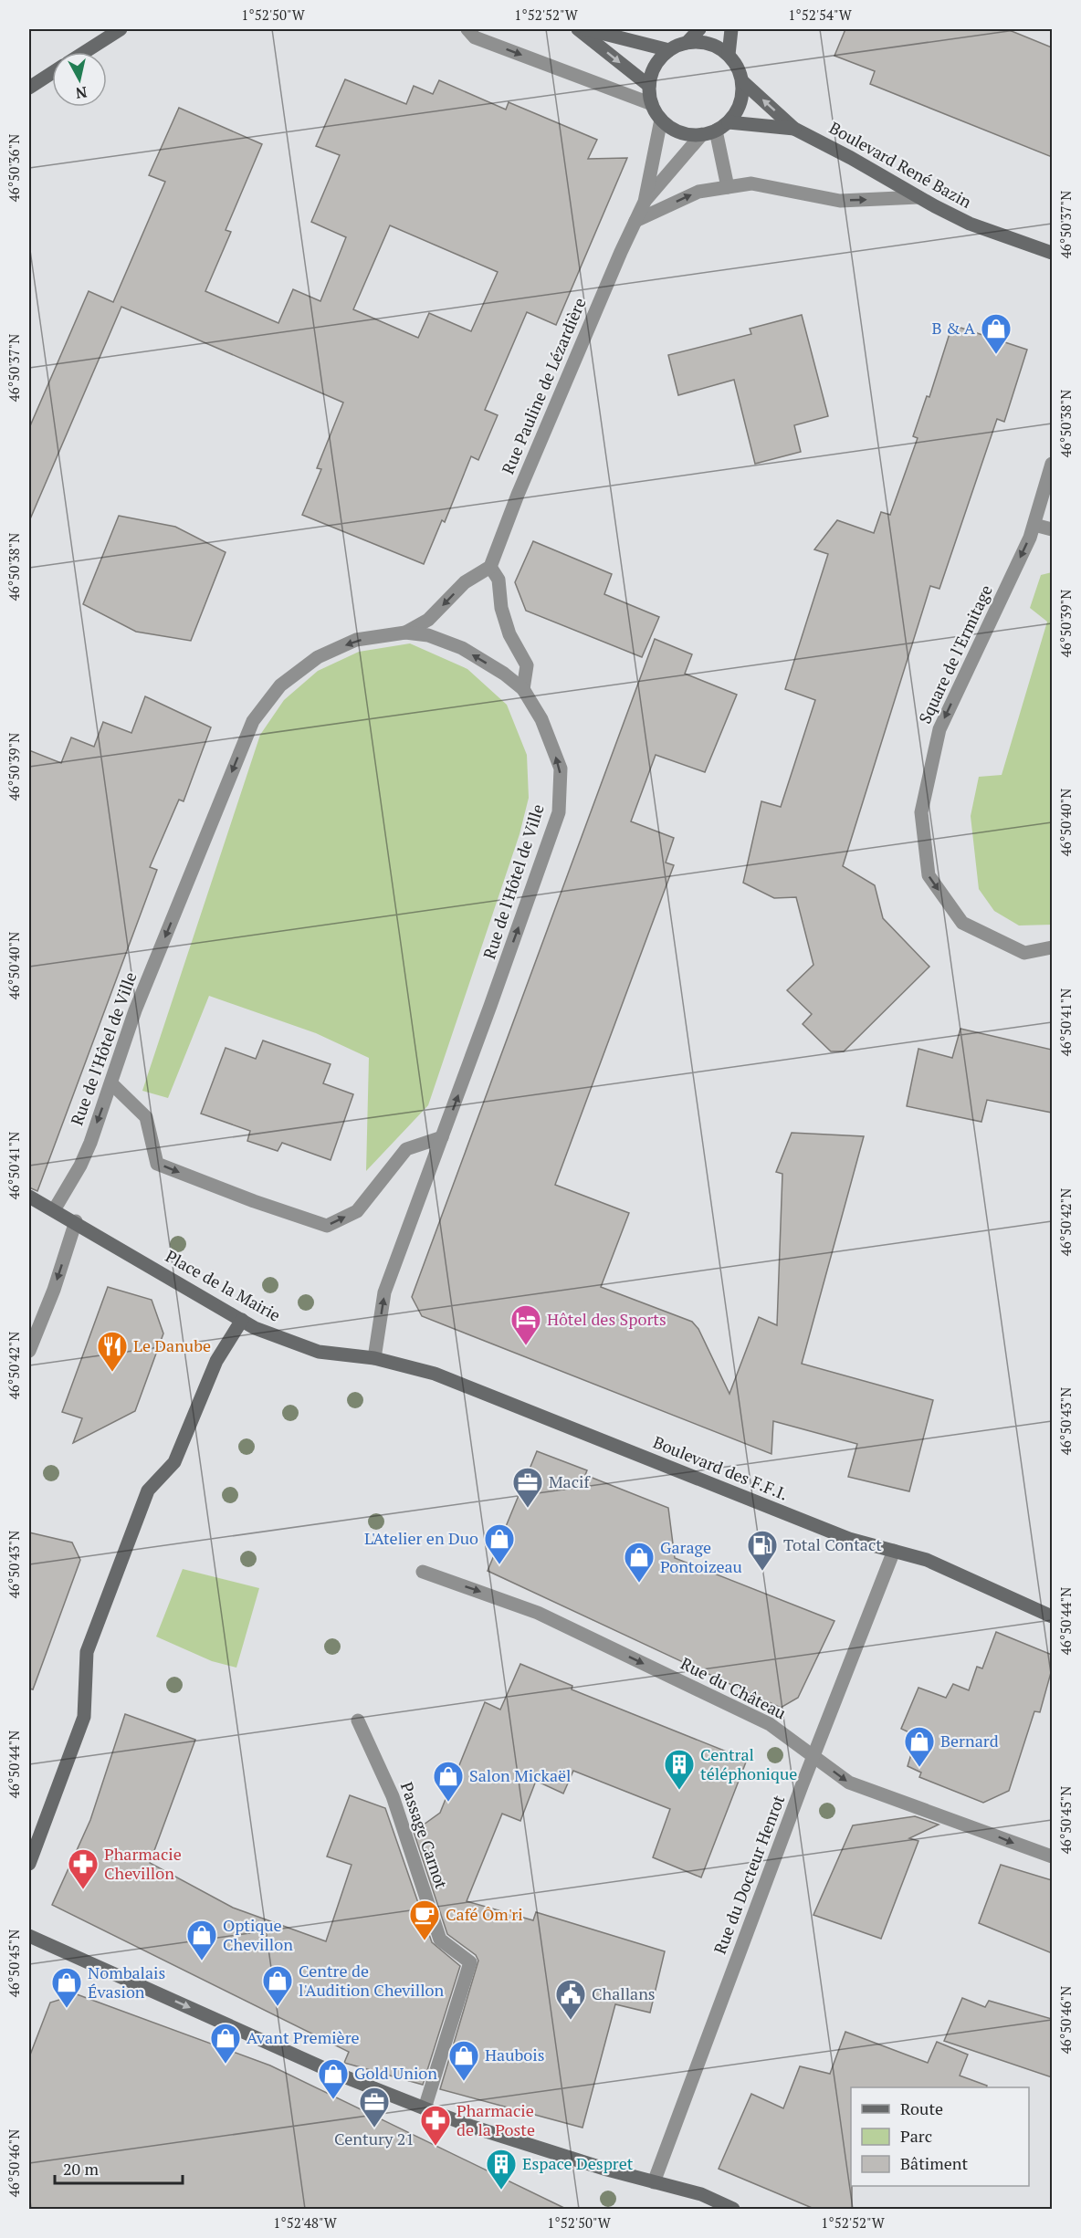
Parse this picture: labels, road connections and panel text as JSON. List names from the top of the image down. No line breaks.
{"streets":{"street":["Boulevard René Bazin","Rue Pauline de Lézardière","Square de l'Ermitage","Rue de l'Hôtel de Ville","Place de la Mairie","Boulevard des F.F.I.","Rue du Château","Passage Carnot","Rue du Docteur Henrot"]},"crossings":[["Boulevard René Bazin","Rue Pauline de Lézardière"],["Rue de l'Hôtel de Ville","Place de la Mairie"],["Rue de l'Hôtel de Ville","Boulevard des F.F.I."],["Place de la Mairie","Boulevard des F.F.I."],["Boulevard des F.F.I.","Rue du Docteur Henrot"],["Rue du Château","Rue du Docteur Henrot"]],"one_way":["Rue du Château"],"places":{"shop":["B & A","L'Atelier en Duo","Garage Pontoizeau","Bernard","Salon Mickaël","Optique Chevillon","Centre de l'Audition Chevillon","Nombalais Évasion","Avant Première","Haubois","Gold Union"],"hotel":["Hôtel des Sports"],"restaurant":["Le Danube"],"office":["Macif","Century 21"],"fuel station":["Total Contact"],"building":["Central téléphonique","Espace Despret"],"pharmacy":["Pharmacie Chevillon","Pharmacie de la Poste"],"cafe":["Café Ôm'ri"],"public building":["Challans"]},"legend":["Route","Parc","Bâtiment"],"scale_bar":"20 m","north":"bottom","coordinates":["1°52'50\"W","1°52'52\"W","1°52'54\"W","46°50'36\"N","46°50'37\"N","46°50'38\"N","46°50'39\"N","46°50'40\"N","46°50'41\"N","46°50'42\"N","46°50'43\"N","46°50'44\"N","46°50'45\"N","46°50'46\"N","1°52'48\"W"]}
